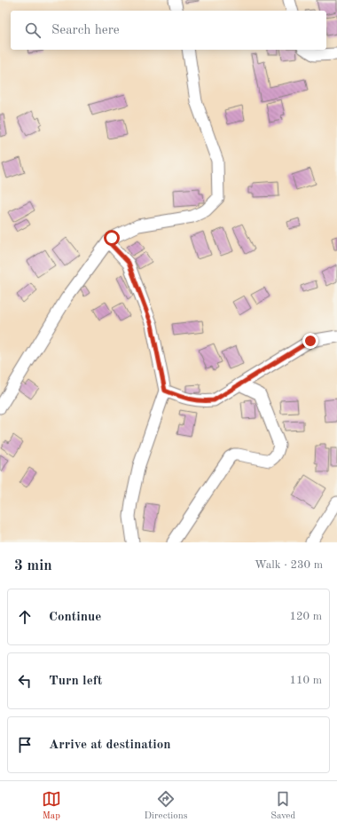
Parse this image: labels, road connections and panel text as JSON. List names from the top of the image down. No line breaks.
{"page":{"search":"Search here","heading":["3 min","Walk · 230 m"],"list":[["Continue","120 m"],["Turn left","110 m"],"Arrive at destination"],"nav":["Map","Directions","Saved"]}}
